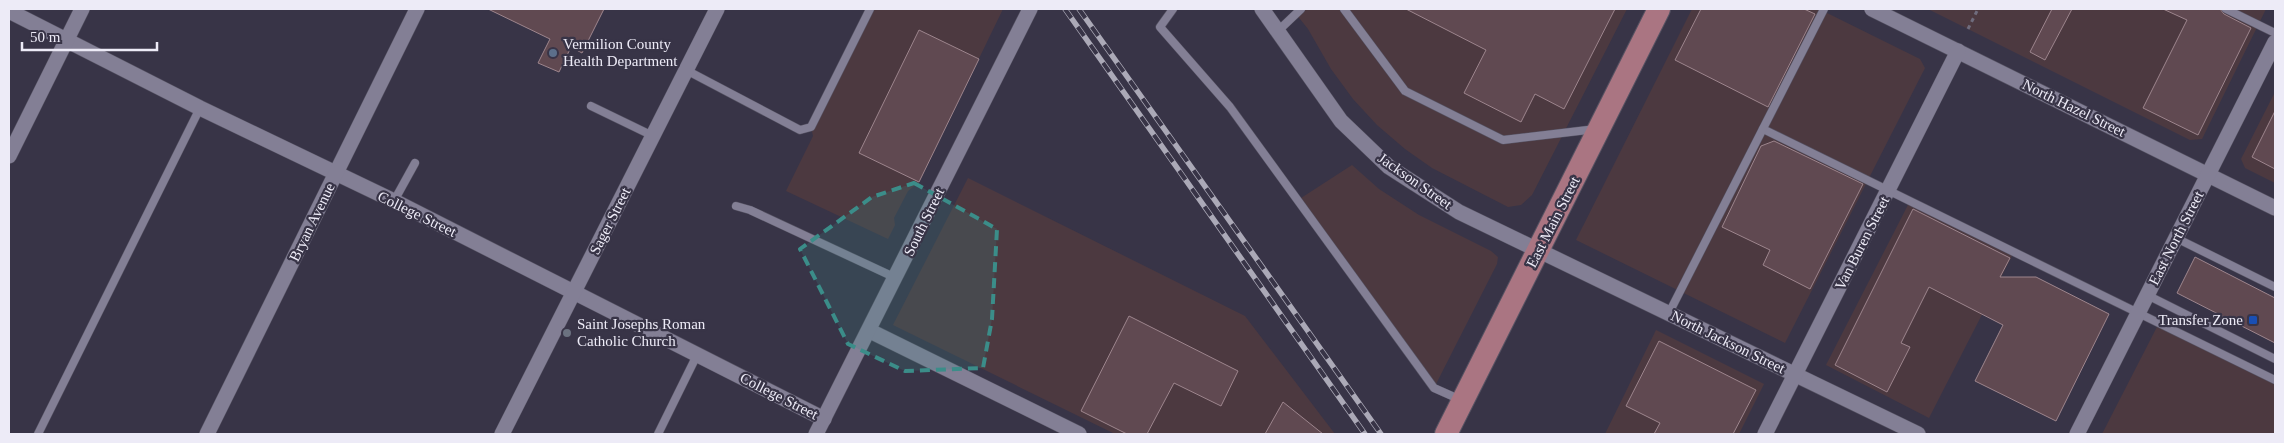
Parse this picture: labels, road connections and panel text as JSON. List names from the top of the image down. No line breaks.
{"streets":{"main road":["East Main Street"],"street":["North Hazel Street","Jackson Street","College Street","Sager Street","Bryan Avenue","South Street","East North Street","Van Buren Street","North Jackson Street"]},"crossings":[["North Hazel Street","East North Street"],["North Hazel Street","Van Buren Street"],["Jackson Street","East Main Street"],["Jackson Street","North Jackson Street"],["College Street","Sager Street"],["College Street","Bryan Avenue"],["College Street","South Street"],["East Main Street","North Jackson Street"],["Van Buren Street","North Jackson Street"]],"places":{"other":["Vermilion County Health Department","Saint Josephs Roman Catholic Church"],"transit":["Transfer Zone"]},"scale_bar":"50 m"}
